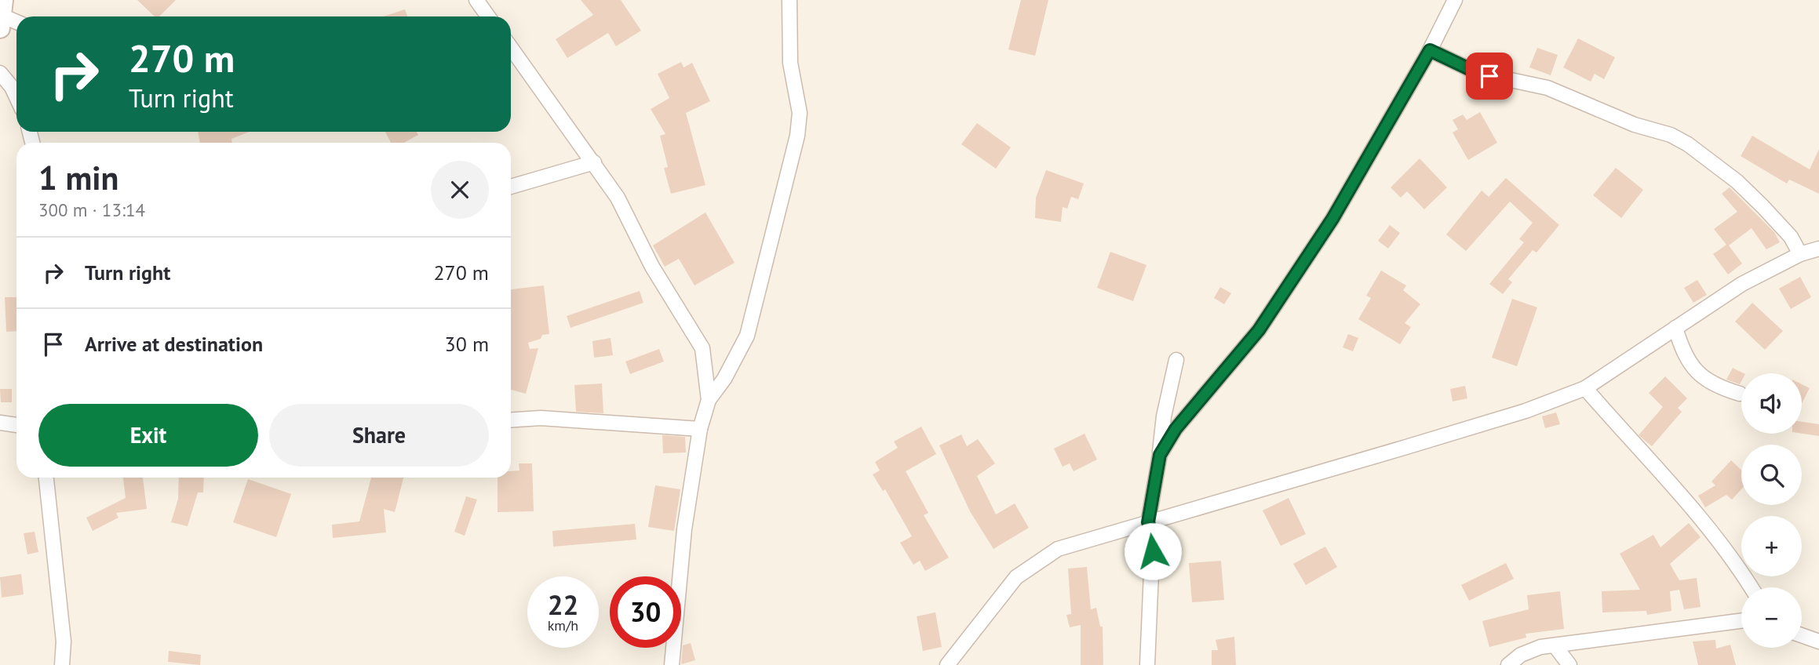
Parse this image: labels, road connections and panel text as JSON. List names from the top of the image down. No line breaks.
{"page":{"turn":["270 m","Turn right"],"heading":["1 min","300 m · 13:14"],"list":[{"name":"Turn right","value":"270 m"},{"name":"Arrive at destination","value":"30 m"}],"map_buttons":["+","−"],"buttons":["Exit","Share"],"speed":"22 km/h","limit":"30"}}
